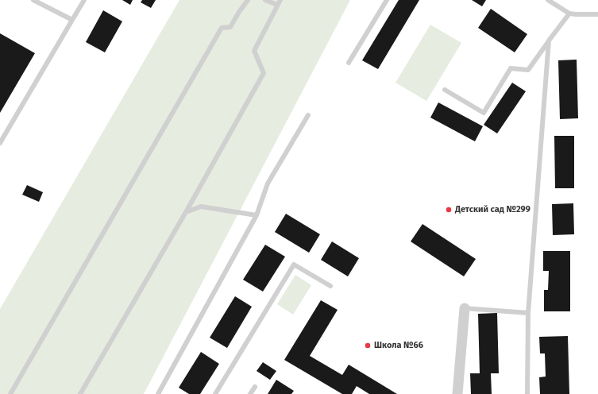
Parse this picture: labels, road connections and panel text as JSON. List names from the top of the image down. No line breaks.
{"places":["Детский сад №299","Школа №66"]}
